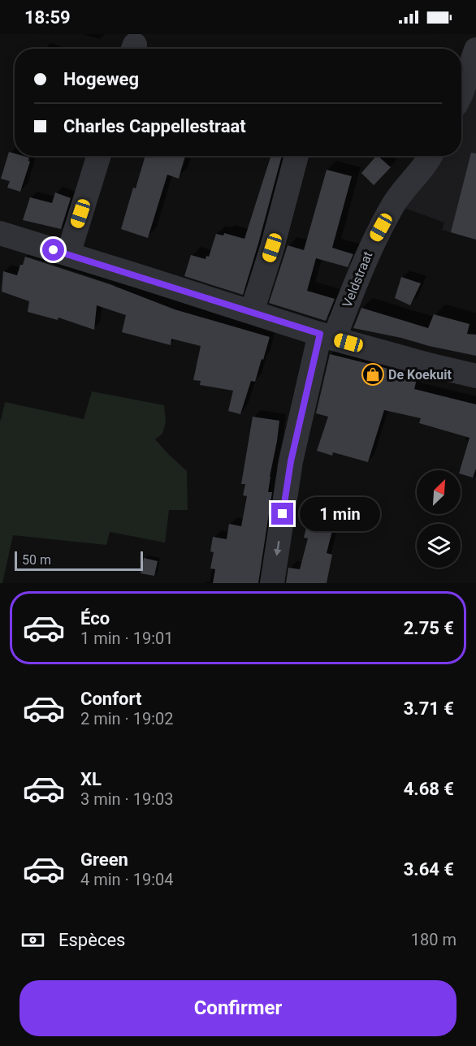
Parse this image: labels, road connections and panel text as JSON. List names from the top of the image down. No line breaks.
{"streets":{"street":["Veldstraat"]},"one_way":["Veldstraat"],"places":{"shop":["De Koekuit"]},"scale_bar":"50 m","north":"top right","page":{"status":"18:59","banner":["Hogeweg","Charles Cappellestraat"],"bubble":"1 min","scale":"50 m","list":[{"name":"Éco","note":"1 min · 19:01","value":"2.75 €"},{"name":"Confort","note":"2 min · 19:02","value":"3.71 €"},{"name":"XL","note":"3 min · 19:03","value":"4.68 €"},{"name":"Green","note":"4 min · 19:04","value":"3.64 €"}],"pay":["Espèces","180 m"],"buttons":"Confirmer"}}
